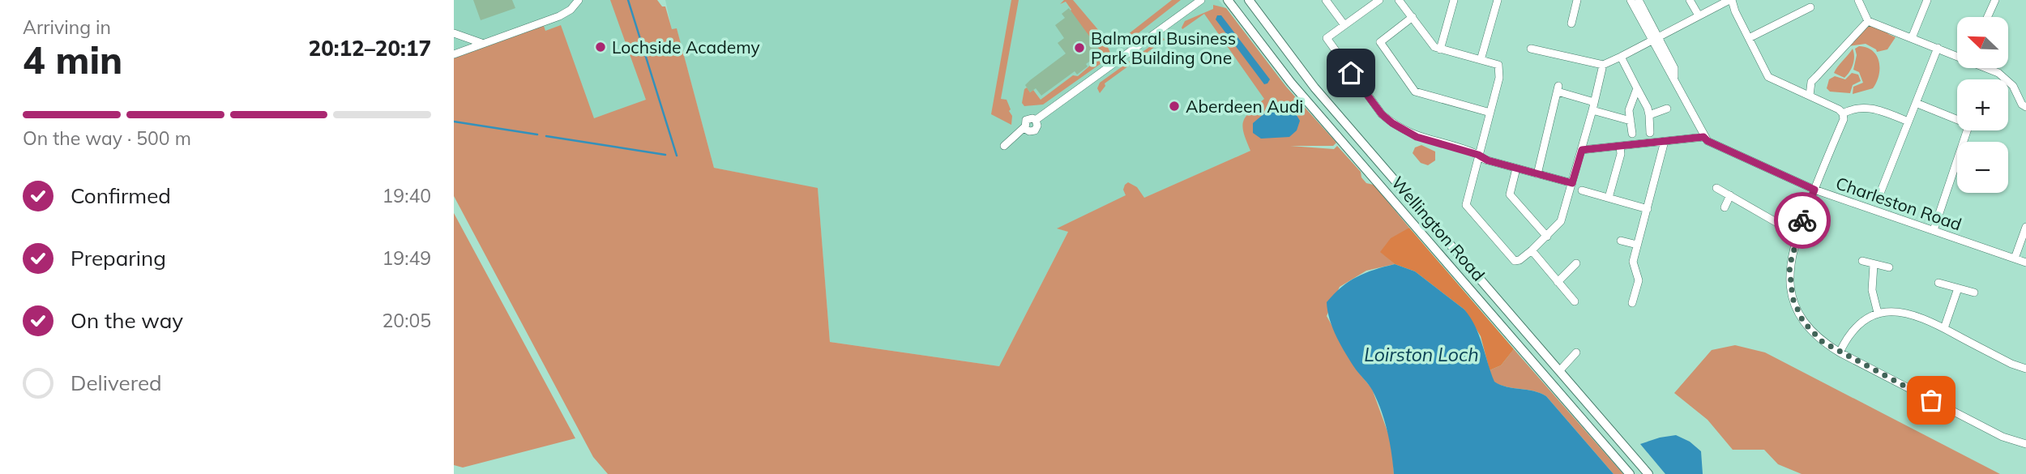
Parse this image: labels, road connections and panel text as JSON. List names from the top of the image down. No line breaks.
{"streets":{"main road":["Wellington Road"],"street":["Charleston Road"]},"water":["Loirston Loch"],"places":["Lochside Academy","Balmoral Business Park Building One","Aberdeen Audi"],"north":"top left","page":{"heading":["4 min","Arriving in","20:12–20:17"],"map_buttons":["+","−"],"bar":"On the way · 500 m","list":[["Confirmed","19:40"],["Preparing","19:49"],["On the way","20:05"],"Delivered"]}}
